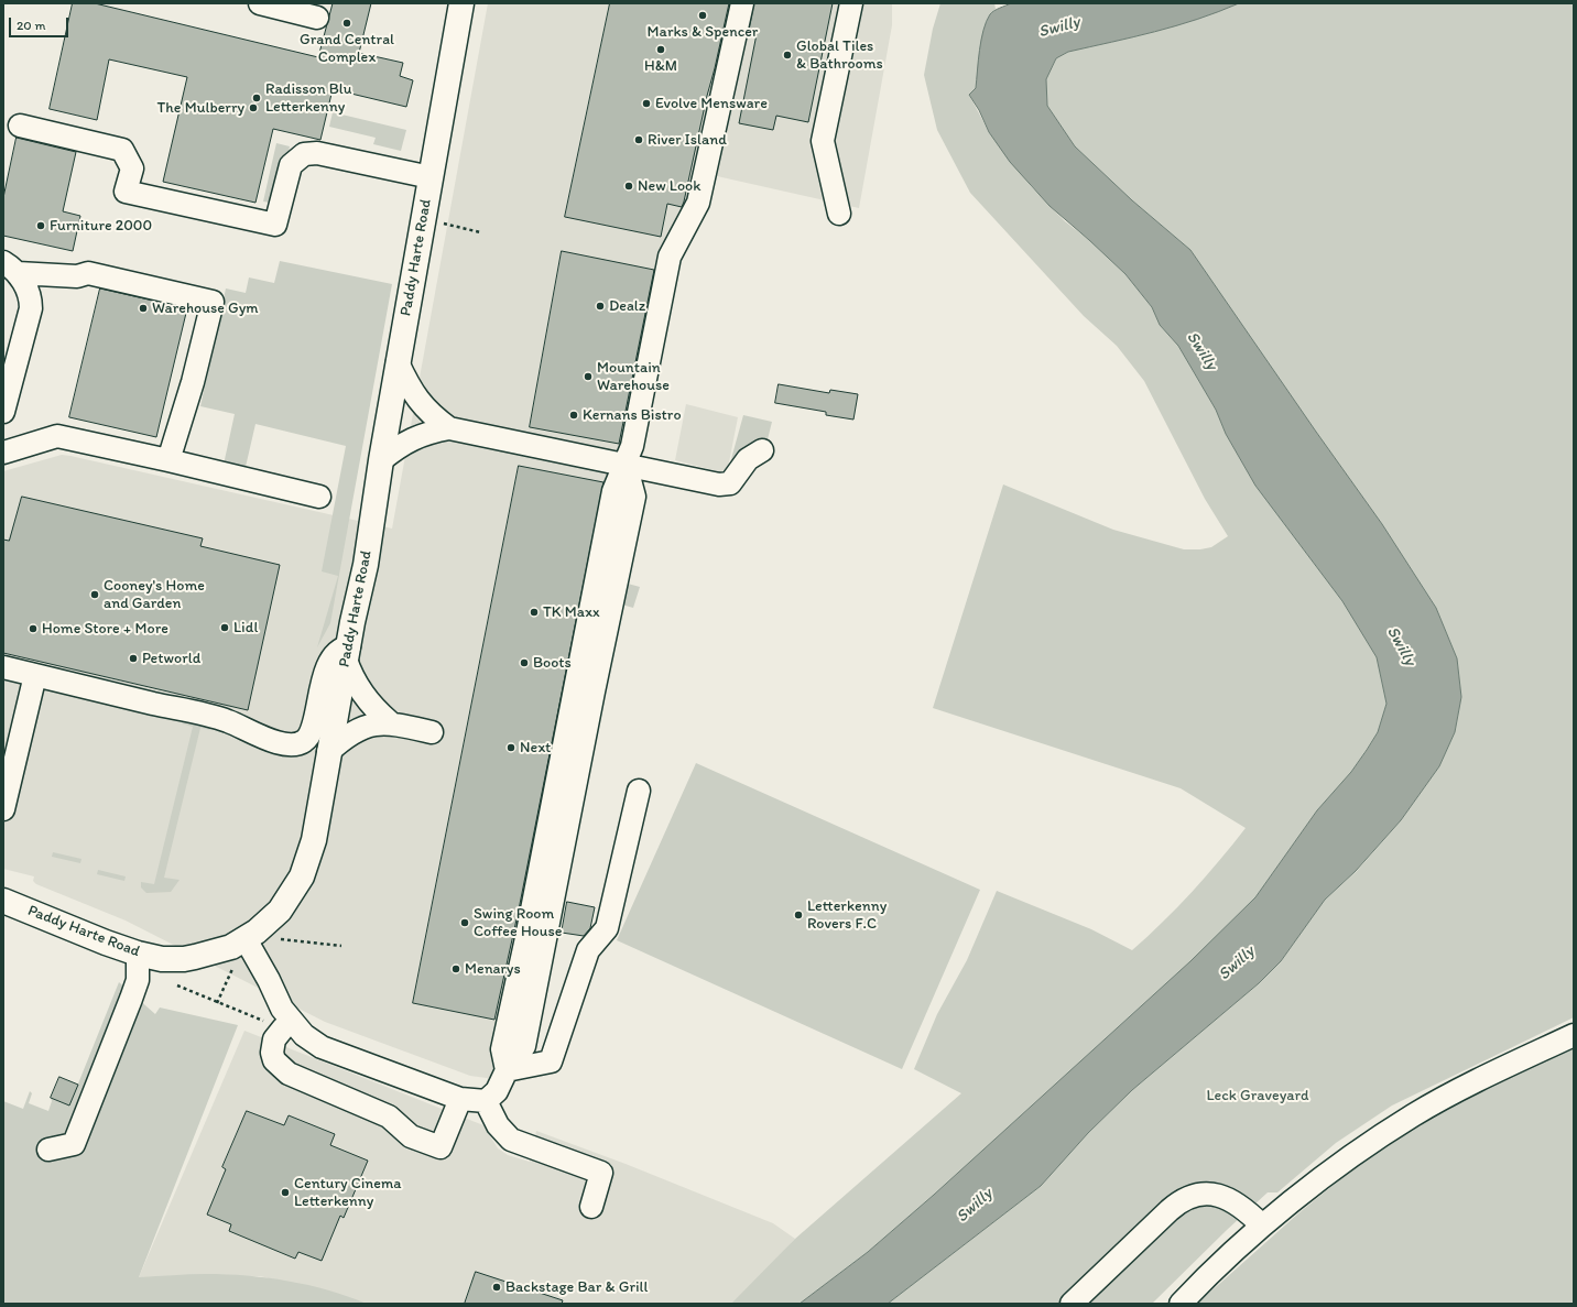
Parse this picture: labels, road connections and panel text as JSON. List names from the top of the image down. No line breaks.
{"streets":{"main road":["Paddy Harte Road"]},"water":["Swilly"],"parks":["Leck Graveyard"],"places":["Marks & Spencer","Grand Central Complex","H&M","Global Tiles & Bathrooms","Radisson Blu Letterkenny","Evolve Mensware","The Mulberry","River Island","New Look","Furniture 2000","Dealz","Warehouse Gym","Mountain Warehouse","Kernans Bistro","Cooney's Home and Garden","TK Maxx","Lidl","Home Store + More","Petworld","Boots","Next","Letterkenny Rovers F.C","Swing Room Coffee House","Menarys","Century Cinema Letterkenny","Backstage Bar & Grill"],"scale_bar":"20 m"}
